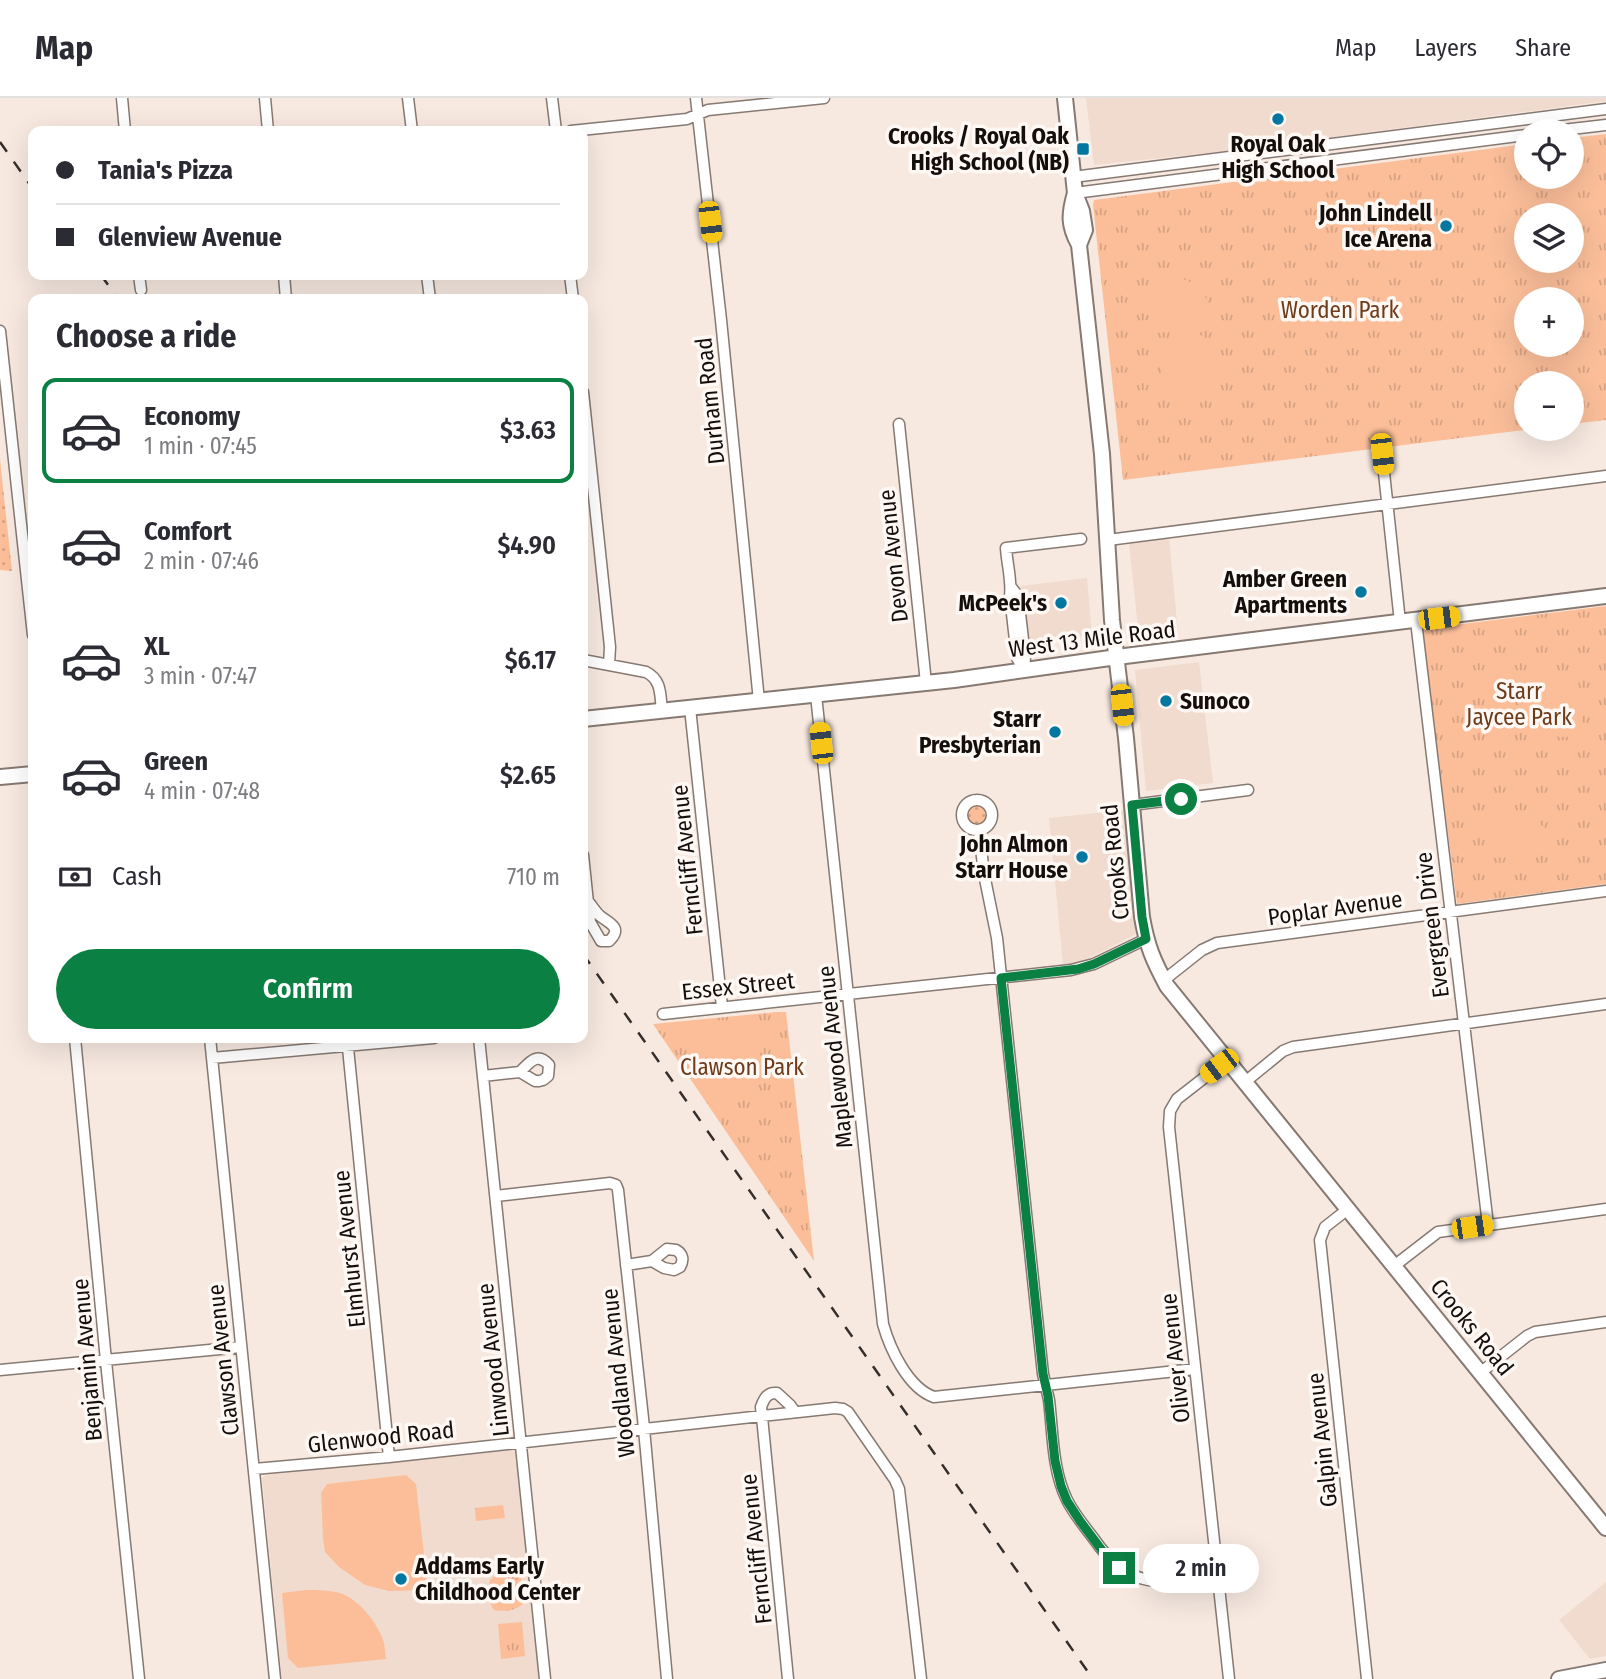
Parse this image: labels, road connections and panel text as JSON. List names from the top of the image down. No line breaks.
{"streets":{"main road":["West 13 Mile Road","Crooks Road"],"street":["Durham Road","Devon Avenue","Ferncliff Avenue","Poplar Avenue","Evergreen Drive","Essex Street","Maplewood Avenue","Elmhurst Avenue","Oliver Avenue","Benjamin Avenue","Clawson Avenue","Linwood Avenue","Woodland Avenue","Glenwood Road","Galpin Avenue"]},"crossings":[["Durham Road","West 13 Mile Road"],["Devon Avenue","West 13 Mile Road"],["West 13 Mile Road","Ferncliff Avenue"],["West 13 Mile Road","Crooks Road"],["West 13 Mile Road","Evergreen Drive"],["West 13 Mile Road","Maplewood Avenue"],["Ferncliff Avenue","Essex Street"],["Ferncliff Avenue","Glenwood Road"],["Crooks Road","Poplar Avenue"],["Crooks Road","Essex Street"],["Crooks Road","Oliver Avenue"],["Crooks Road","Galpin Avenue"],["Poplar Avenue","Evergreen Drive"],["Essex Street","Maplewood Avenue"],["Elmhurst Avenue","Glenwood Road"],["Clawson Avenue","Glenwood Road"],["Linwood Avenue","Woodland Avenue"],["Linwood Avenue","Glenwood Road"],["Woodland Avenue","Glenwood Road"]],"parks":["Worden Park","Starr Jaycee Park","Clawson Park"],"places":{"other":["Royal Oak High School","John Lindell Ice Arena","Amber Green Apartments","McPeek's","Sunoco","Starr Presbyterian","John Almon Starr House","Addams Early Childhood Center"],"transit":["Crooks / Royal Oak High School (NB)"]},"page":{"header":"Map","nav":["Map","Layers","Share"],"map_buttons":["+","−"],"banner":["Tania's Pizza","Glenview Avenue"],"heading":"Choose a ride","list":[{"name":"Economy","note":"1 min · 07:45","value":"$3.63"},{"name":"Comfort","note":"2 min · 07:46","value":"$4.90"},{"name":"XL","note":"3 min · 07:47","value":"$6.17"},{"name":"Green","note":"4 min · 07:48","value":"$2.65"}],"pay":["Cash","710 m"],"buttons":"Confirm","bubble":"2 min"}}
